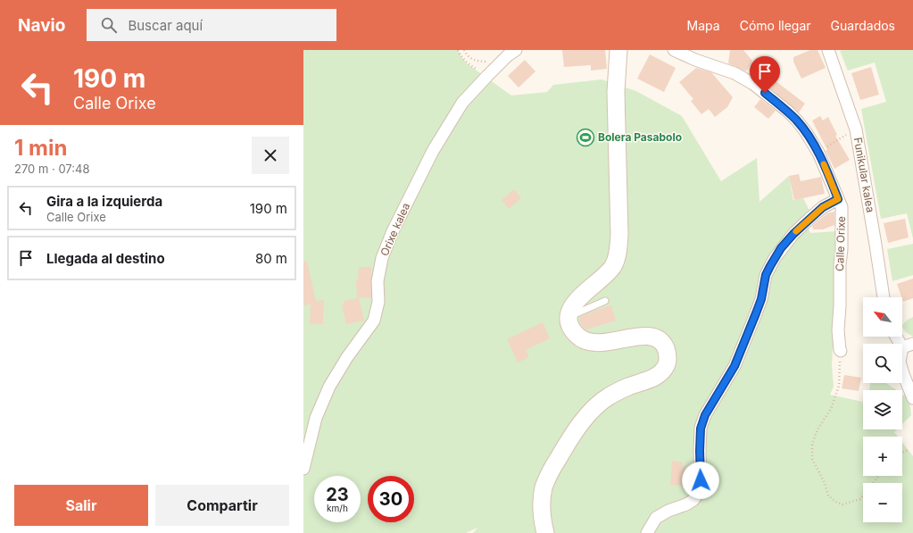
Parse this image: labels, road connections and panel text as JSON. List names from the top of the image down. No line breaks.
{"streets":{"street":["Funikular kalea","Orixe kalea","Calle Orixe"]},"places":{"sports":["Bolera Pasabolo"]},"north":"top left","page":{"header":"Navio","search":"Buscar aquí","nav":["Mapa","Cómo llegar","Guardados"],"turn":["190 m","Calle Orixe"],"heading":["1 min","270 m · 07:48"],"list":[{"name":"Gira a la izquierda","note":"Calle Orixe","value":"190 m"},{"name":"Llegada al destino","value":"80 m"}],"map_buttons":["+","−"],"speed":"23 km/h","limit":"30","buttons":["Salir","Compartir"]}}
